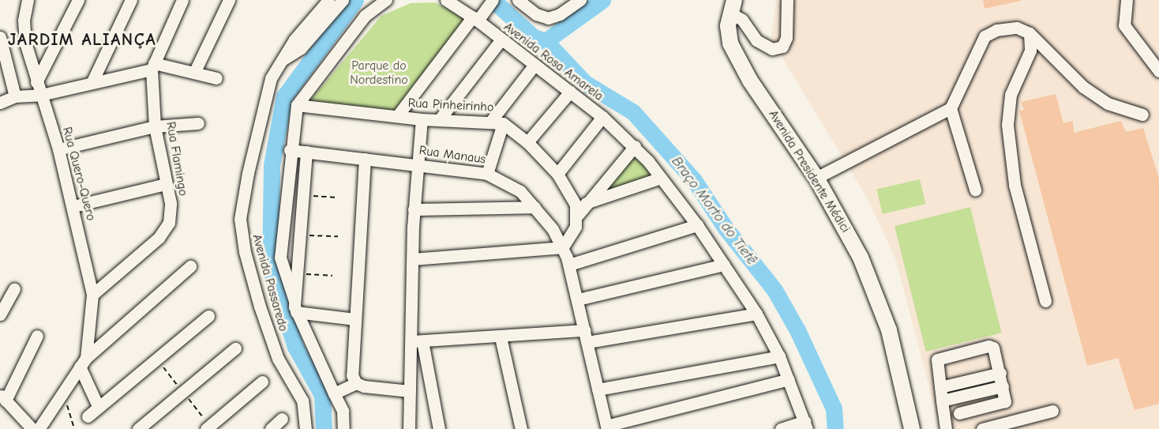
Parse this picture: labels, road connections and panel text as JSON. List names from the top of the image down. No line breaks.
{"streets":{"main road":["Avenida Presidente Médici"],"street":["Avenida Rosa Amarela","Rua Pinheirinho","Rua Manaus","Rua Flamingo","Rua Quero-Quero","Avenida Passaredo"]},"crossings":[["Rua Flamingo","Rua Quero-Quero"]],"districts":["JARDIM ALIANÇA"],"water":["Braço Morto do Tietê"],"parks":["Parque do Nordestino"]}
